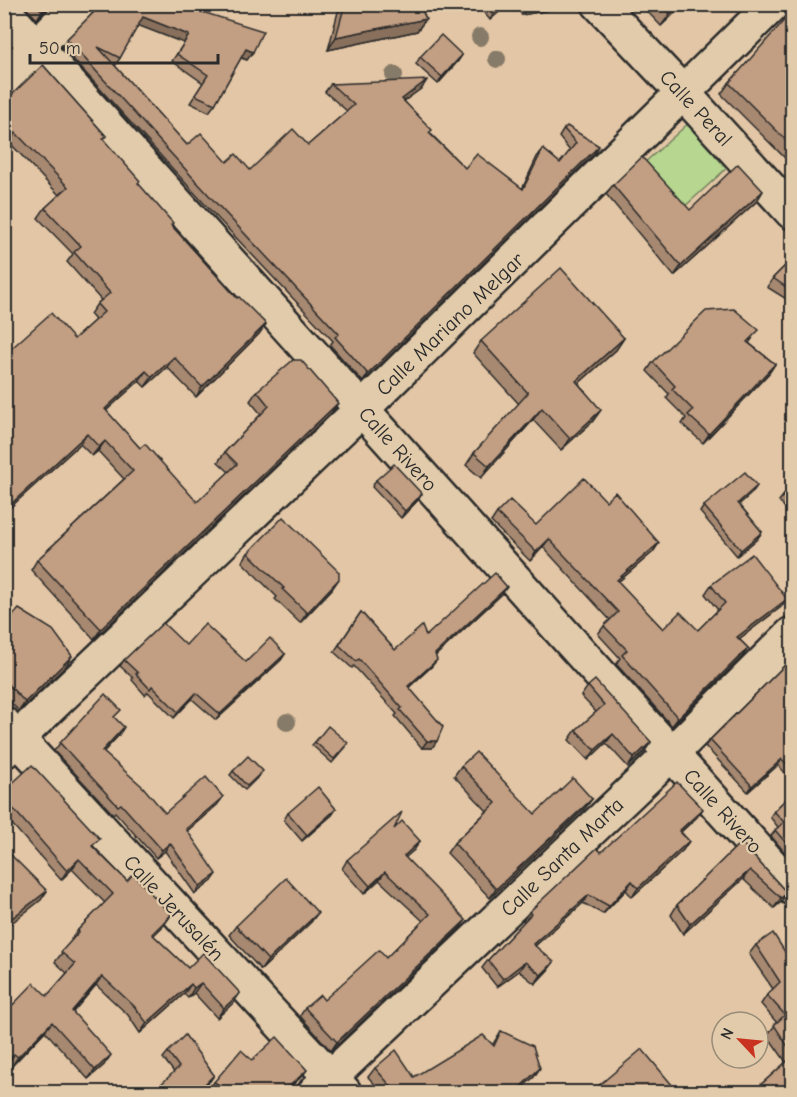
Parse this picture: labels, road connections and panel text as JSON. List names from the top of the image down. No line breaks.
{"streets":{"street":["Calle Peral","Calle Mariano Melgar","Calle Rivero","Calle Santa Marta","Calle Jerusalén"]},"crossings":[["Calle Peral","Calle Mariano Melgar"],["Calle Mariano Melgar","Calle Rivero"],["Calle Mariano Melgar","Calle Jerusalén"],["Calle Rivero","Calle Santa Marta"],["Calle Santa Marta","Calle Jerusalén"]],"scale_bar":"50 m","north":"top left"}
